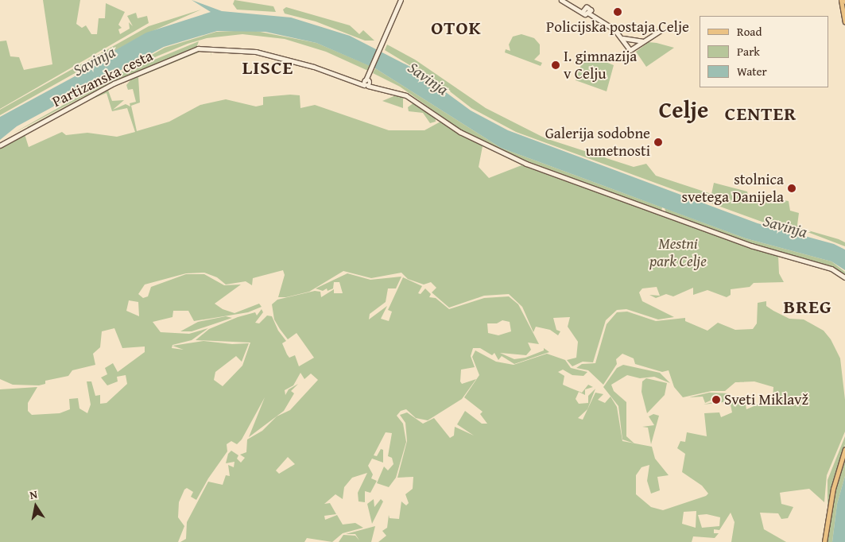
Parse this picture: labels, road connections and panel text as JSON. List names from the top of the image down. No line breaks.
{"streets":{"street":["Partizanska cesta"]},"districts":["OTOK","LISCE","Celje","CENTER","BREG"],"water":["Savinja"],"parks":["Mestni park Celje"],"places":["Policijska postaja Celje","I. gimnazija v Celju","Galerija sodobne umetnosti","stolnica svetega Danijela","Sveti Miklavž"],"legend":["Road","Park","Water"],"north":"top"}
